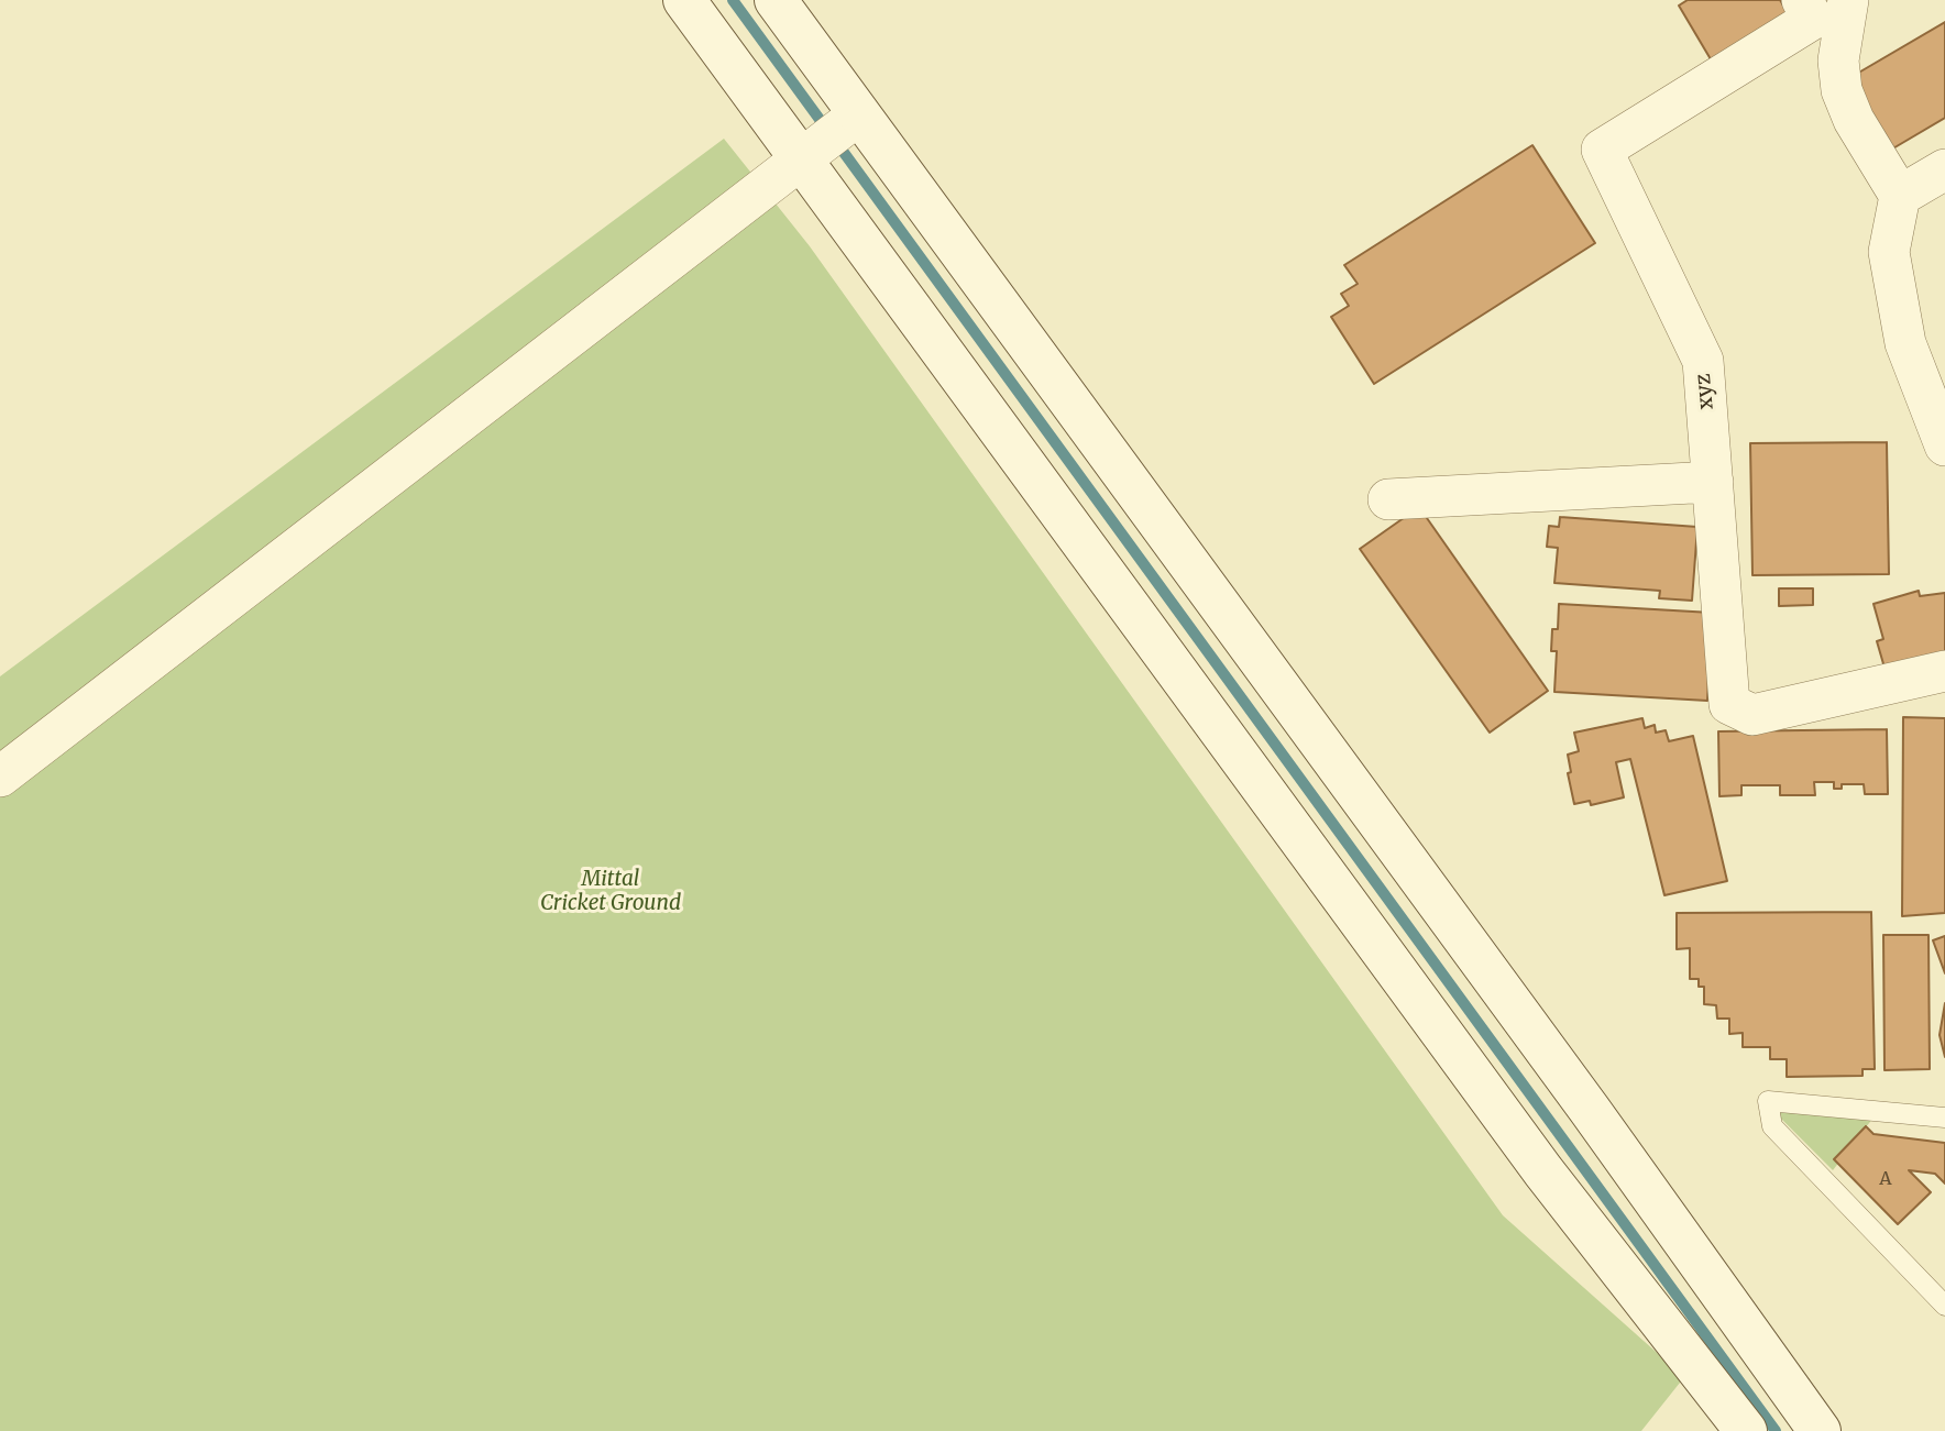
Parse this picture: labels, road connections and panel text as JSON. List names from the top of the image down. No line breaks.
{"streets":{"street":["xyz"]},"parks":["Mittal Cricket Ground"],"house_numbers":["A"]}
